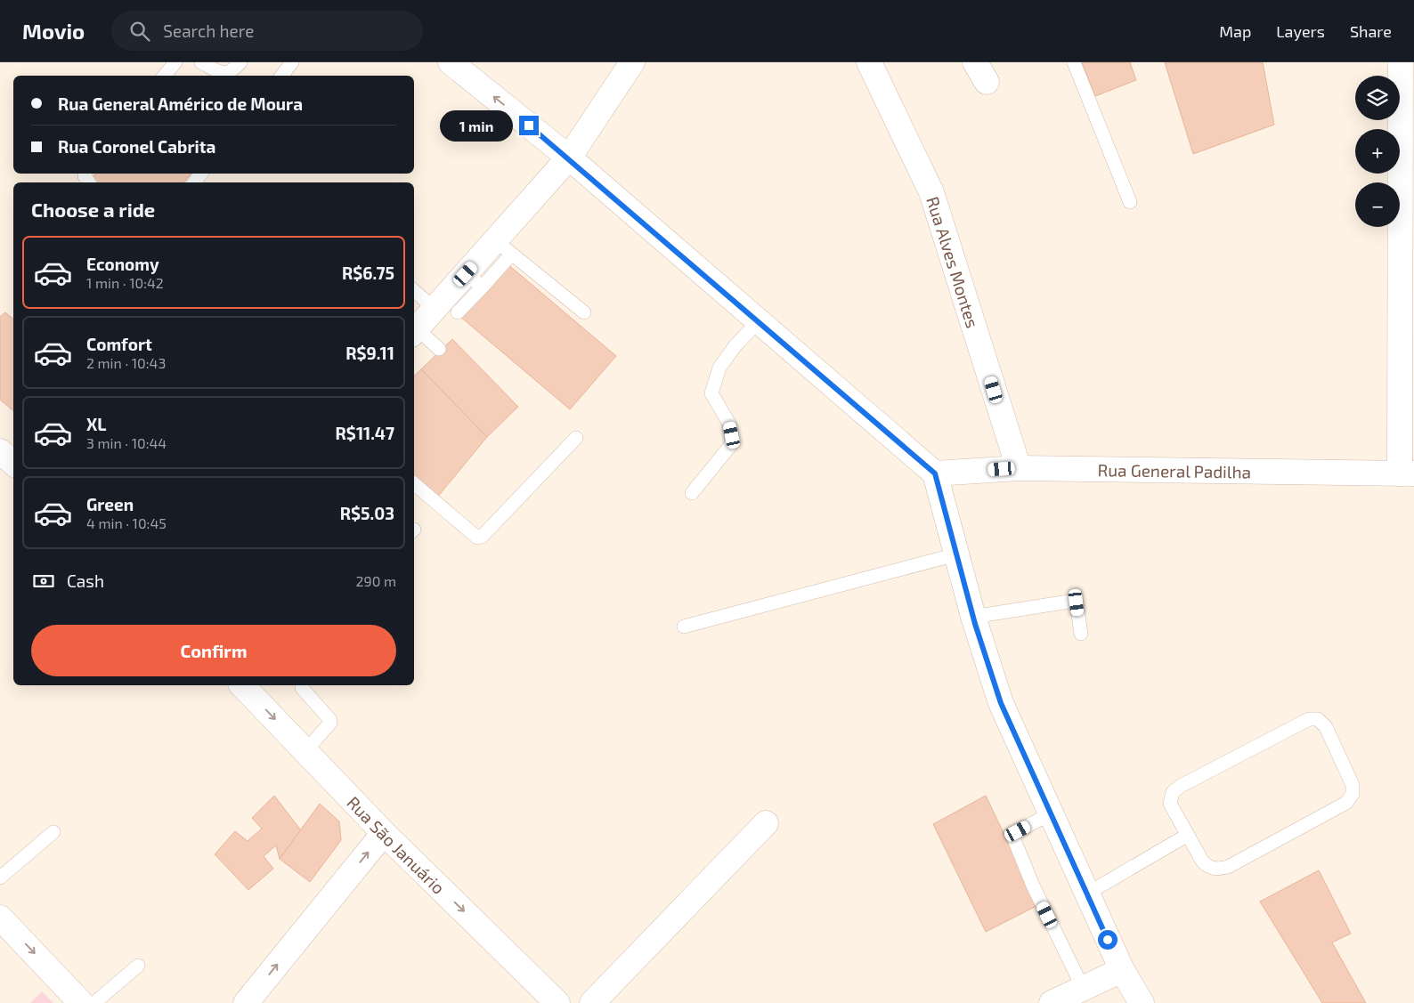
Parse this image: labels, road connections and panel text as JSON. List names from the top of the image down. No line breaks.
{"streets":{"street":["Rua Alves Montes","Rua General Padilha","Rua São Januário"]},"crossings":[["Rua Alves Montes","Rua General Padilha"]],"one_way":["Rua São Januário"],"page":{"header":"Movio","search":"Search here","nav":["Map","Layers","Share"],"map_buttons":["+","−"],"banner":["Rua General Américo de Moura","Rua Coronel Cabrita"],"bubble":"1 min","heading":"Choose a ride","list":[{"name":"Economy","note":"1 min · 10:42","value":"R$6.75"},{"name":"Comfort","note":"2 min · 10:43","value":"R$9.11"},{"name":"XL","note":"3 min · 10:44","value":"R$11.47"},{"name":"Green","note":"4 min · 10:45","value":"R$5.03"}],"pay":["Cash","290 m"],"buttons":"Confirm"}}
